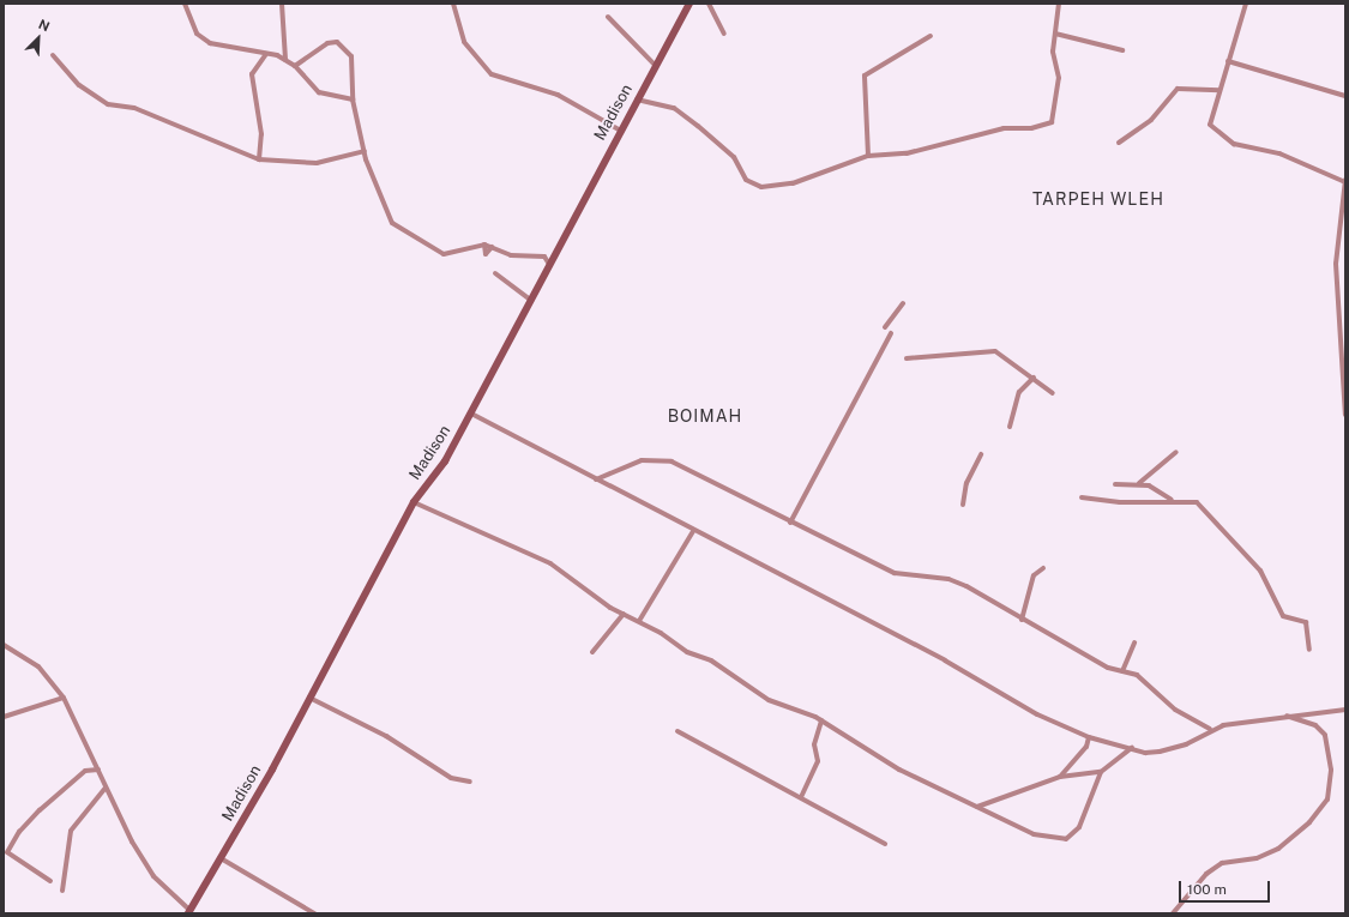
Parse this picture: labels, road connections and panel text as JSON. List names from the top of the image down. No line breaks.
{"streets":{"street":["Madison"]},"districts":["TARPEH WLEH","BOIMAH"],"scale_bar":"100 m","north":"top right"}
